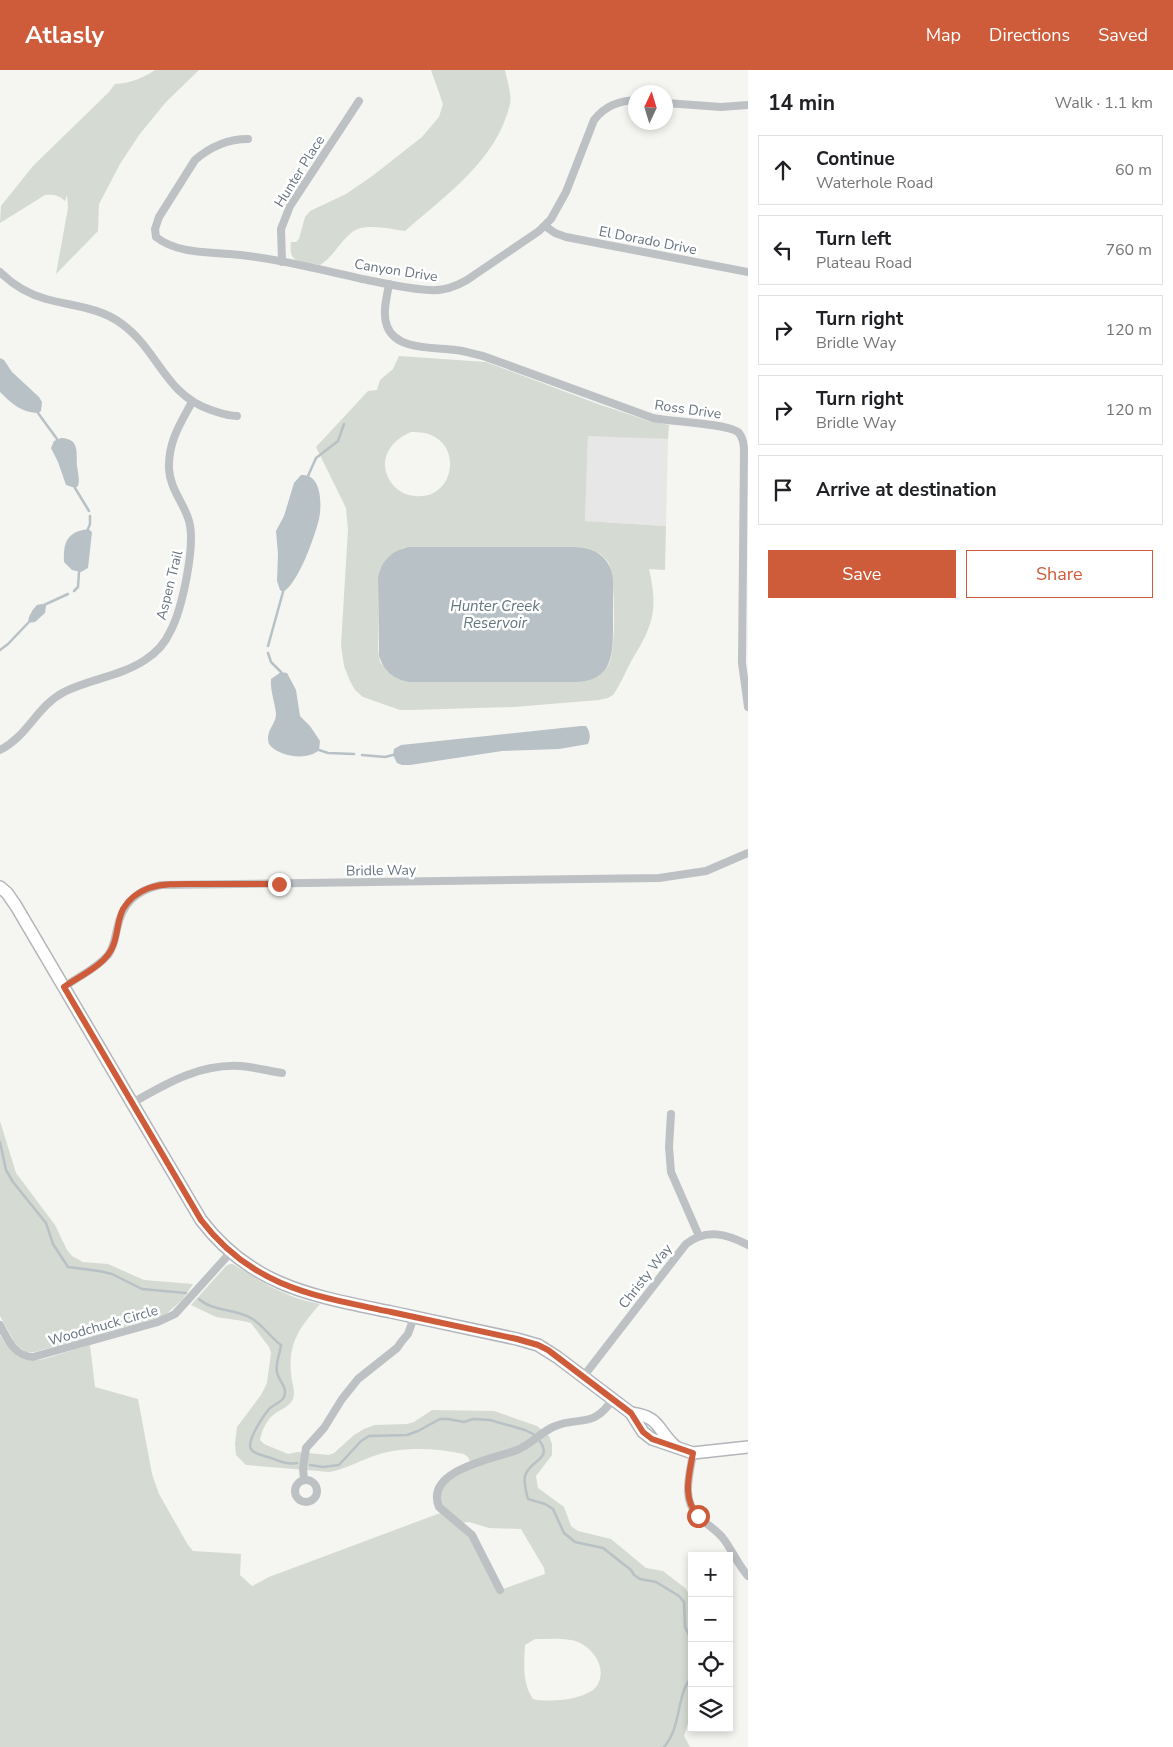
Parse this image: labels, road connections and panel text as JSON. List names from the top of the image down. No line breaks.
{"streets":{"street":["Hunter Place","El Dorado Drive","Canyon Drive","Ross Drive","Aspen Trail","Bridle Way","Christy Way","Woodchuck Circle"]},"crossings":[["Hunter Place","Canyon Drive"],["El Dorado Drive","Canyon Drive"],["Canyon Drive","Ross Drive"]],"water":["Hunter Creek Reservoir"],"north":"top","page":{"header":"Atlasly","nav":["Map","Directions","Saved"],"heading":["14 min","Walk · 1.1 km"],"list":[["Continue","Waterhole Road","60 m"],["Turn left","Plateau Road","760 m"],["Turn right","Bridle Way","120 m"],["Turn right","Bridle Way","120 m"],"Arrive at destination"],"buttons":["Save","Share"],"map_buttons":["+","−"]}}
